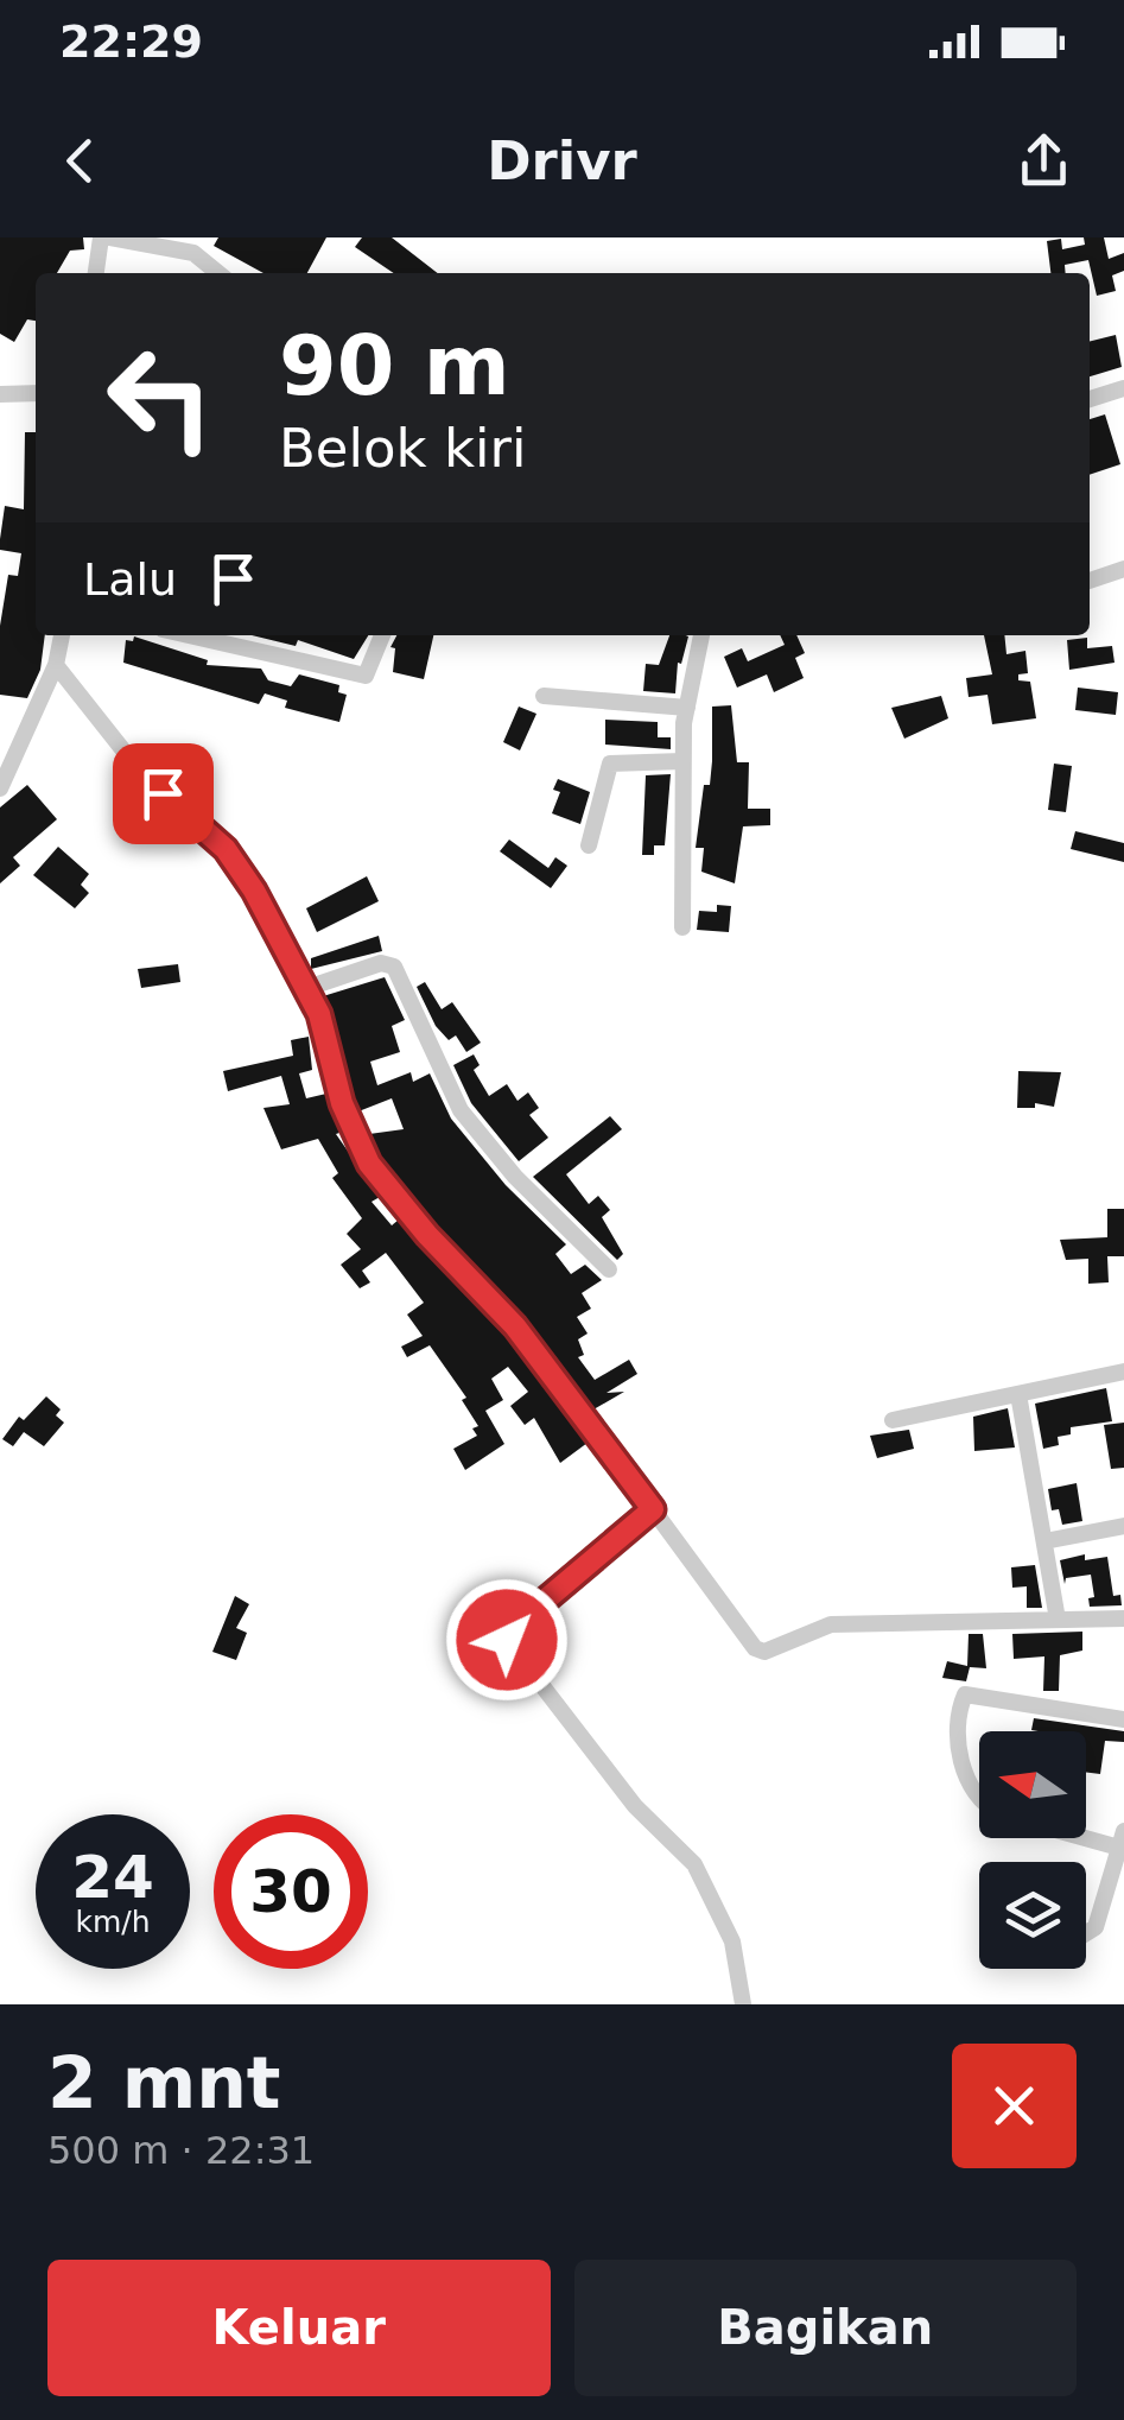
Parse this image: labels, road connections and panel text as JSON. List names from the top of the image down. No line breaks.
{"north":"left","page":{"status":"22:29","header":"Drivr","turn":["90 m","Belok kiri"],"then":"Lalu","speed":"24 km/h","limit":"30","heading":["2 mnt","500 m · 22:31"],"buttons":["Keluar","Bagikan"]}}
